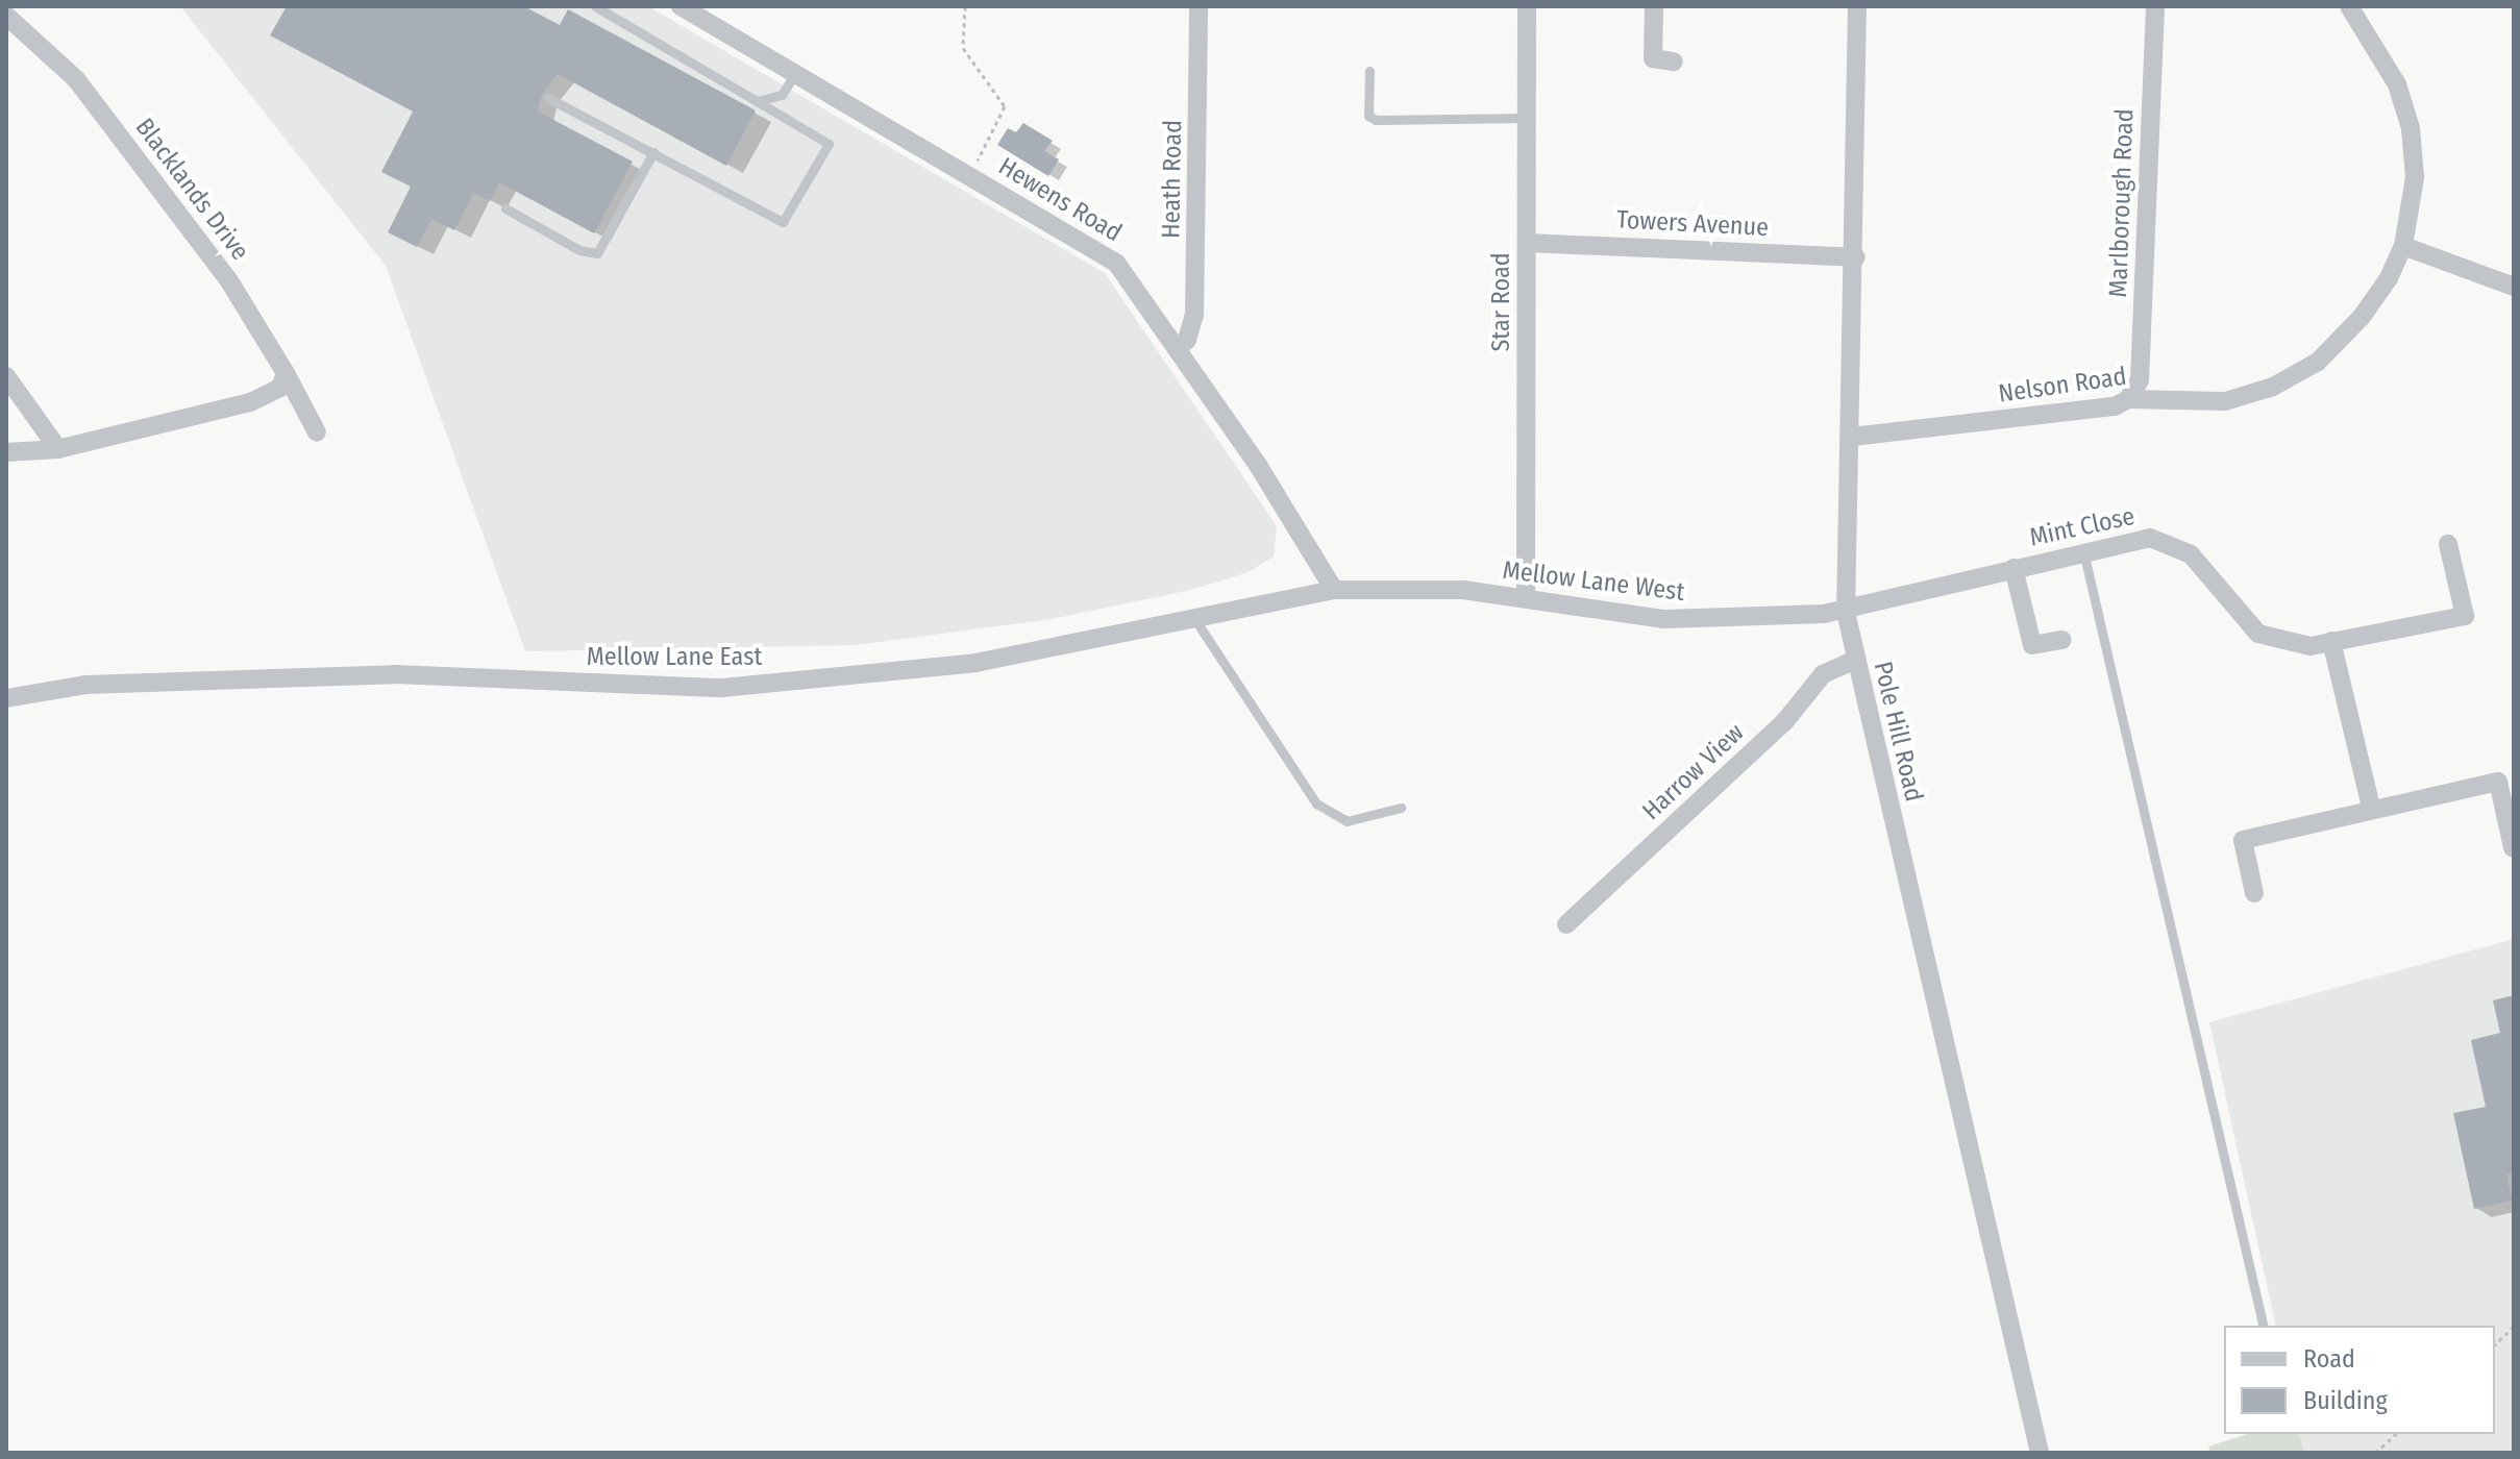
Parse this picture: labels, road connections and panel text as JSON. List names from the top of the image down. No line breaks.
{"streets":{"street":["Heath Road","Blacklands Drive","Hewens Road","Marlborough Road","Towers Avenue","Star Road","Nelson Road","Mint Close","Mellow Lane West","Mellow Lane East","Pole Hill Road","Harrow View"]},"crossings":[["Heath Road","Hewens Road"],["Hewens Road","Mellow Lane West"],["Hewens Road","Mellow Lane East"],["Marlborough Road","Nelson Road"],["Towers Avenue","Star Road"],["Towers Avenue","Pole Hill Road"],["Star Road","Mellow Lane West"],["Nelson Road","Pole Hill Road"],["Mint Close","Mellow Lane West"],["Mint Close","Pole Hill Road"],["Mellow Lane West","Mellow Lane East"],["Mellow Lane West","Pole Hill Road"],["Pole Hill Road","Harrow View"]],"legend":["Road","Building"]}
